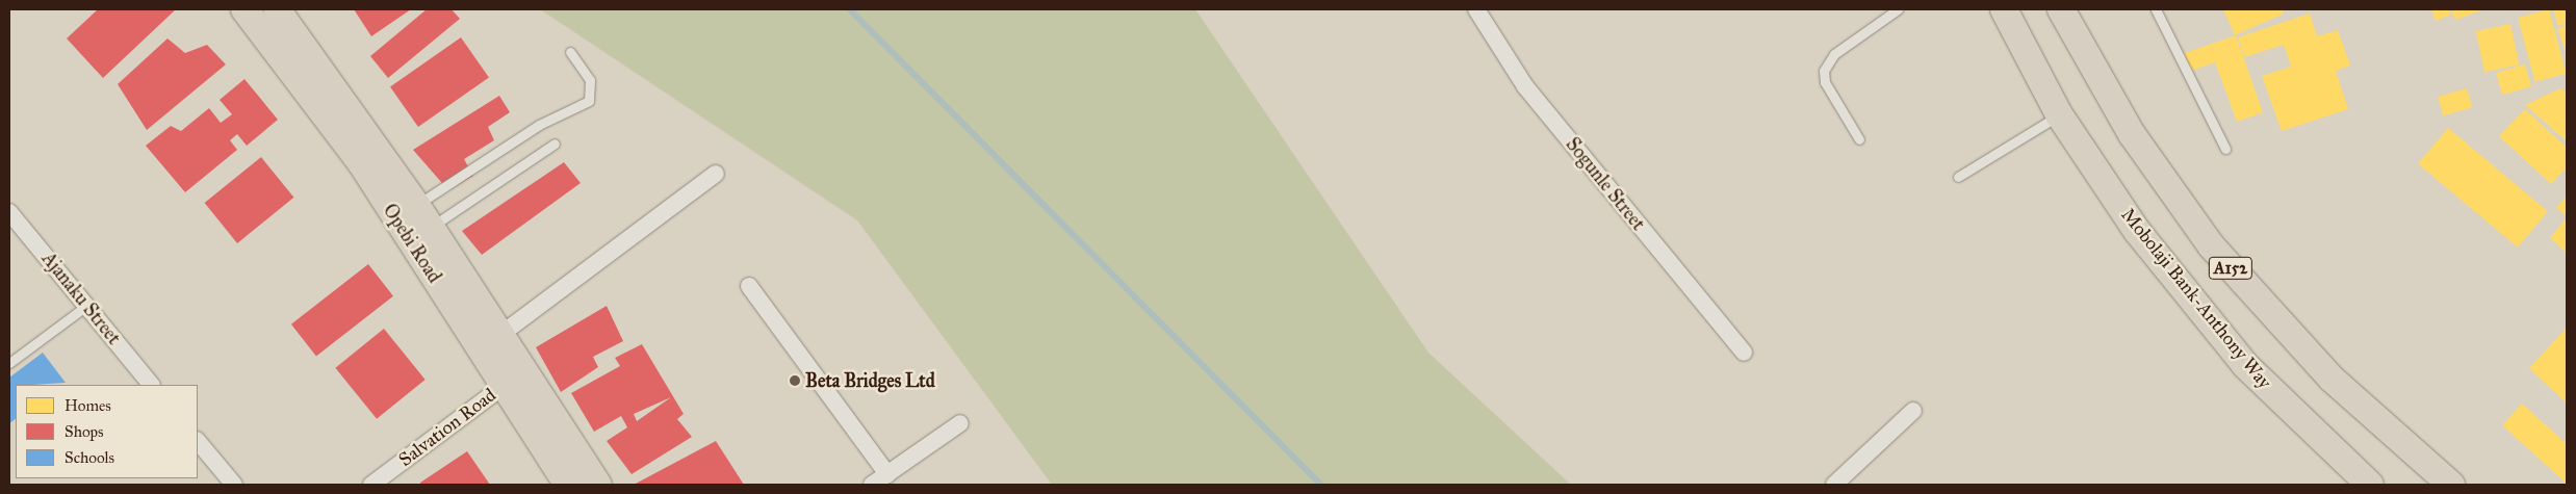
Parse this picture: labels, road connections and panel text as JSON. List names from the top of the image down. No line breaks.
{"streets":{"main road":["Opebi Road","A152","Mobolaji Bank-Anthony Way"],"street":["Sogunle Street","Ajanaku Street","Salvation Road"]},"crossings":[["Opebi Road","Salvation Road"]],"places":["Beta Bridges Ltd"],"legend":["Homes","Shops","Schools"]}
